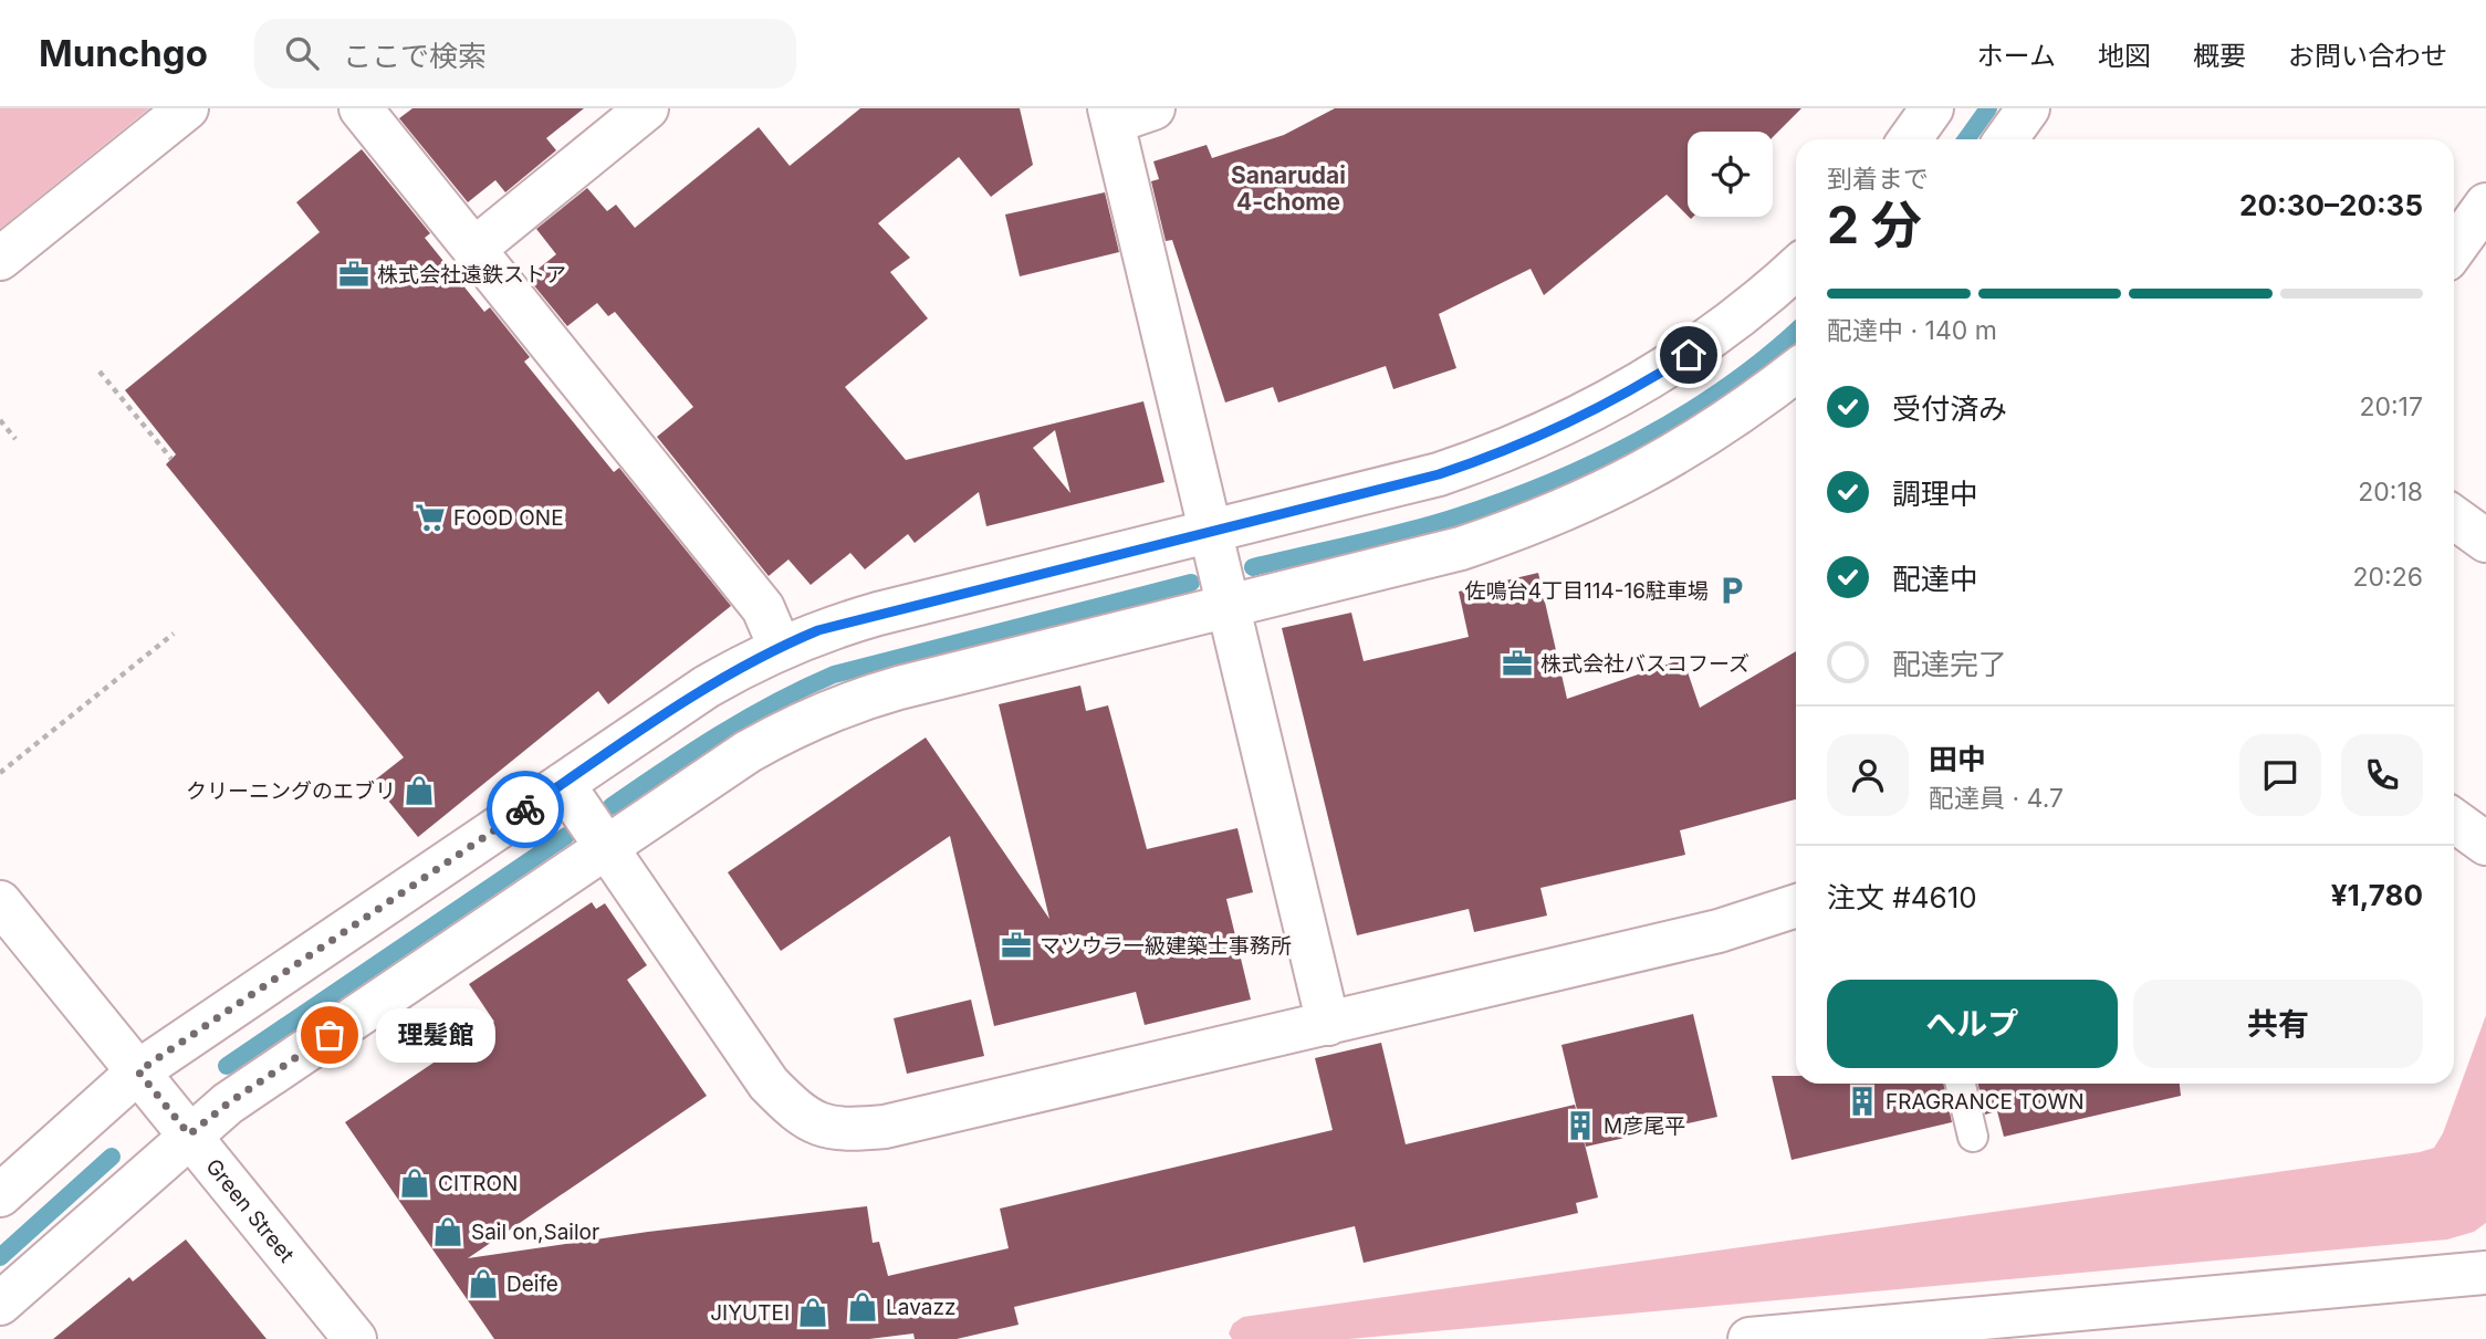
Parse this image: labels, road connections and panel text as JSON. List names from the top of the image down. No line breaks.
{"streets":{"street":["Green Street"]},"districts":["Sanarudai 4-chome"],"places":{"office":["株式会社遠鉄ストア","株式会社バスコフーズ","マツウラ一級建築士事務所"],"supermarket":["FOOD ONE"],"parking":["佐鳴台4丁目114-16駐車場"],"shop":["クリーニングのエブリ","CITRON","Sail on,Sailor","Deife","Lavazz","JIYUTEI"],"other":["理髪館"],"building":["FRAGRANCE TOWN","M彦尾平"]},"page":{"header":"Munchgo","search":"ここで検索","nav":["ホーム","地図","概要","お問い合わせ"],"heading":["2 分","到着まで","20:30–20:35"],"panel":["田中","配達員 · 4.7","注文 #4610","¥1,780"],"bar":"配達中 · 140 m","list":[["受付済み","20:17"],["調理中","20:18"],["配達中","20:26"],"配達完了"],"buttons":["ヘルプ","共有"],"bubble":"理髪館"}}
